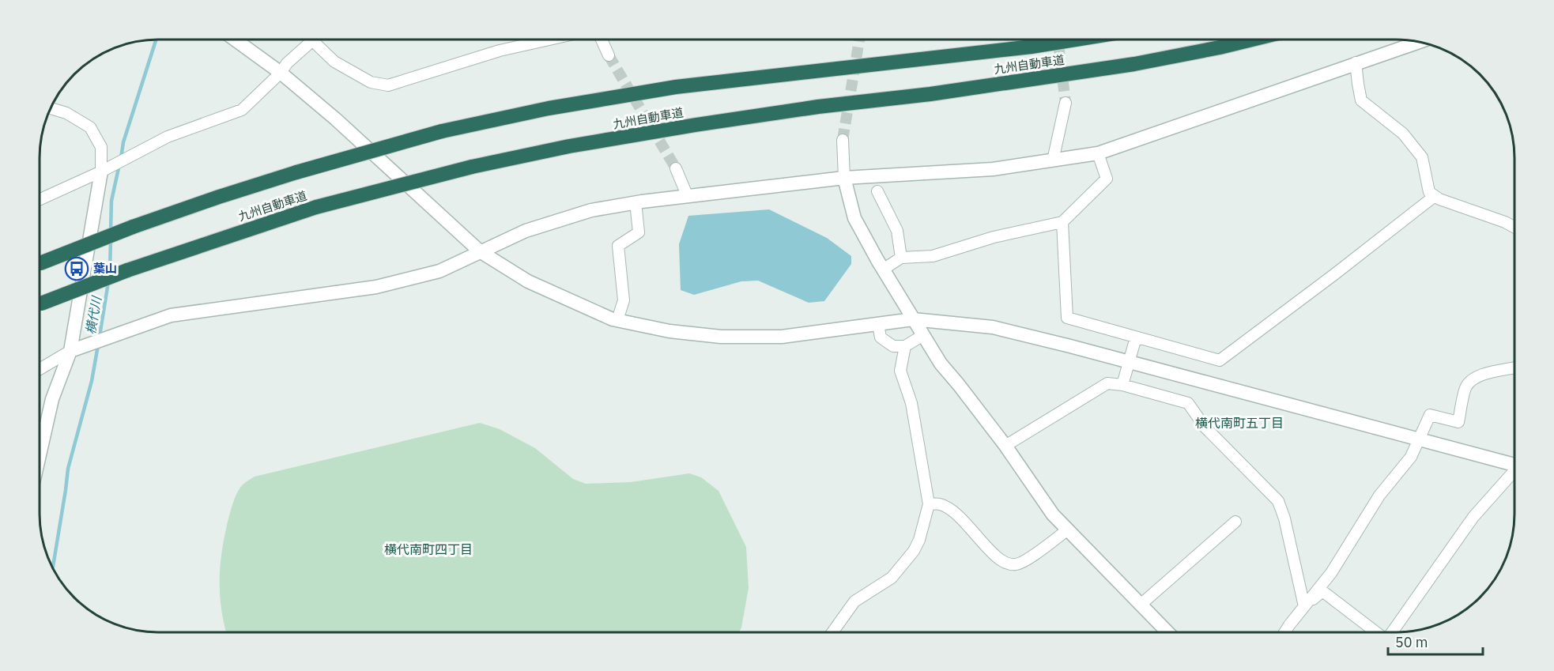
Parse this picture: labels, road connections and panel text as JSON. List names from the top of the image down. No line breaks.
{"streets":{"highway":["九州自動車道"]},"districts":["横代南町五丁目","横代南町四丁目"],"water":["横代川"],"places":{"bus stop":["葉山"]},"scale_bar":"50 m"}
